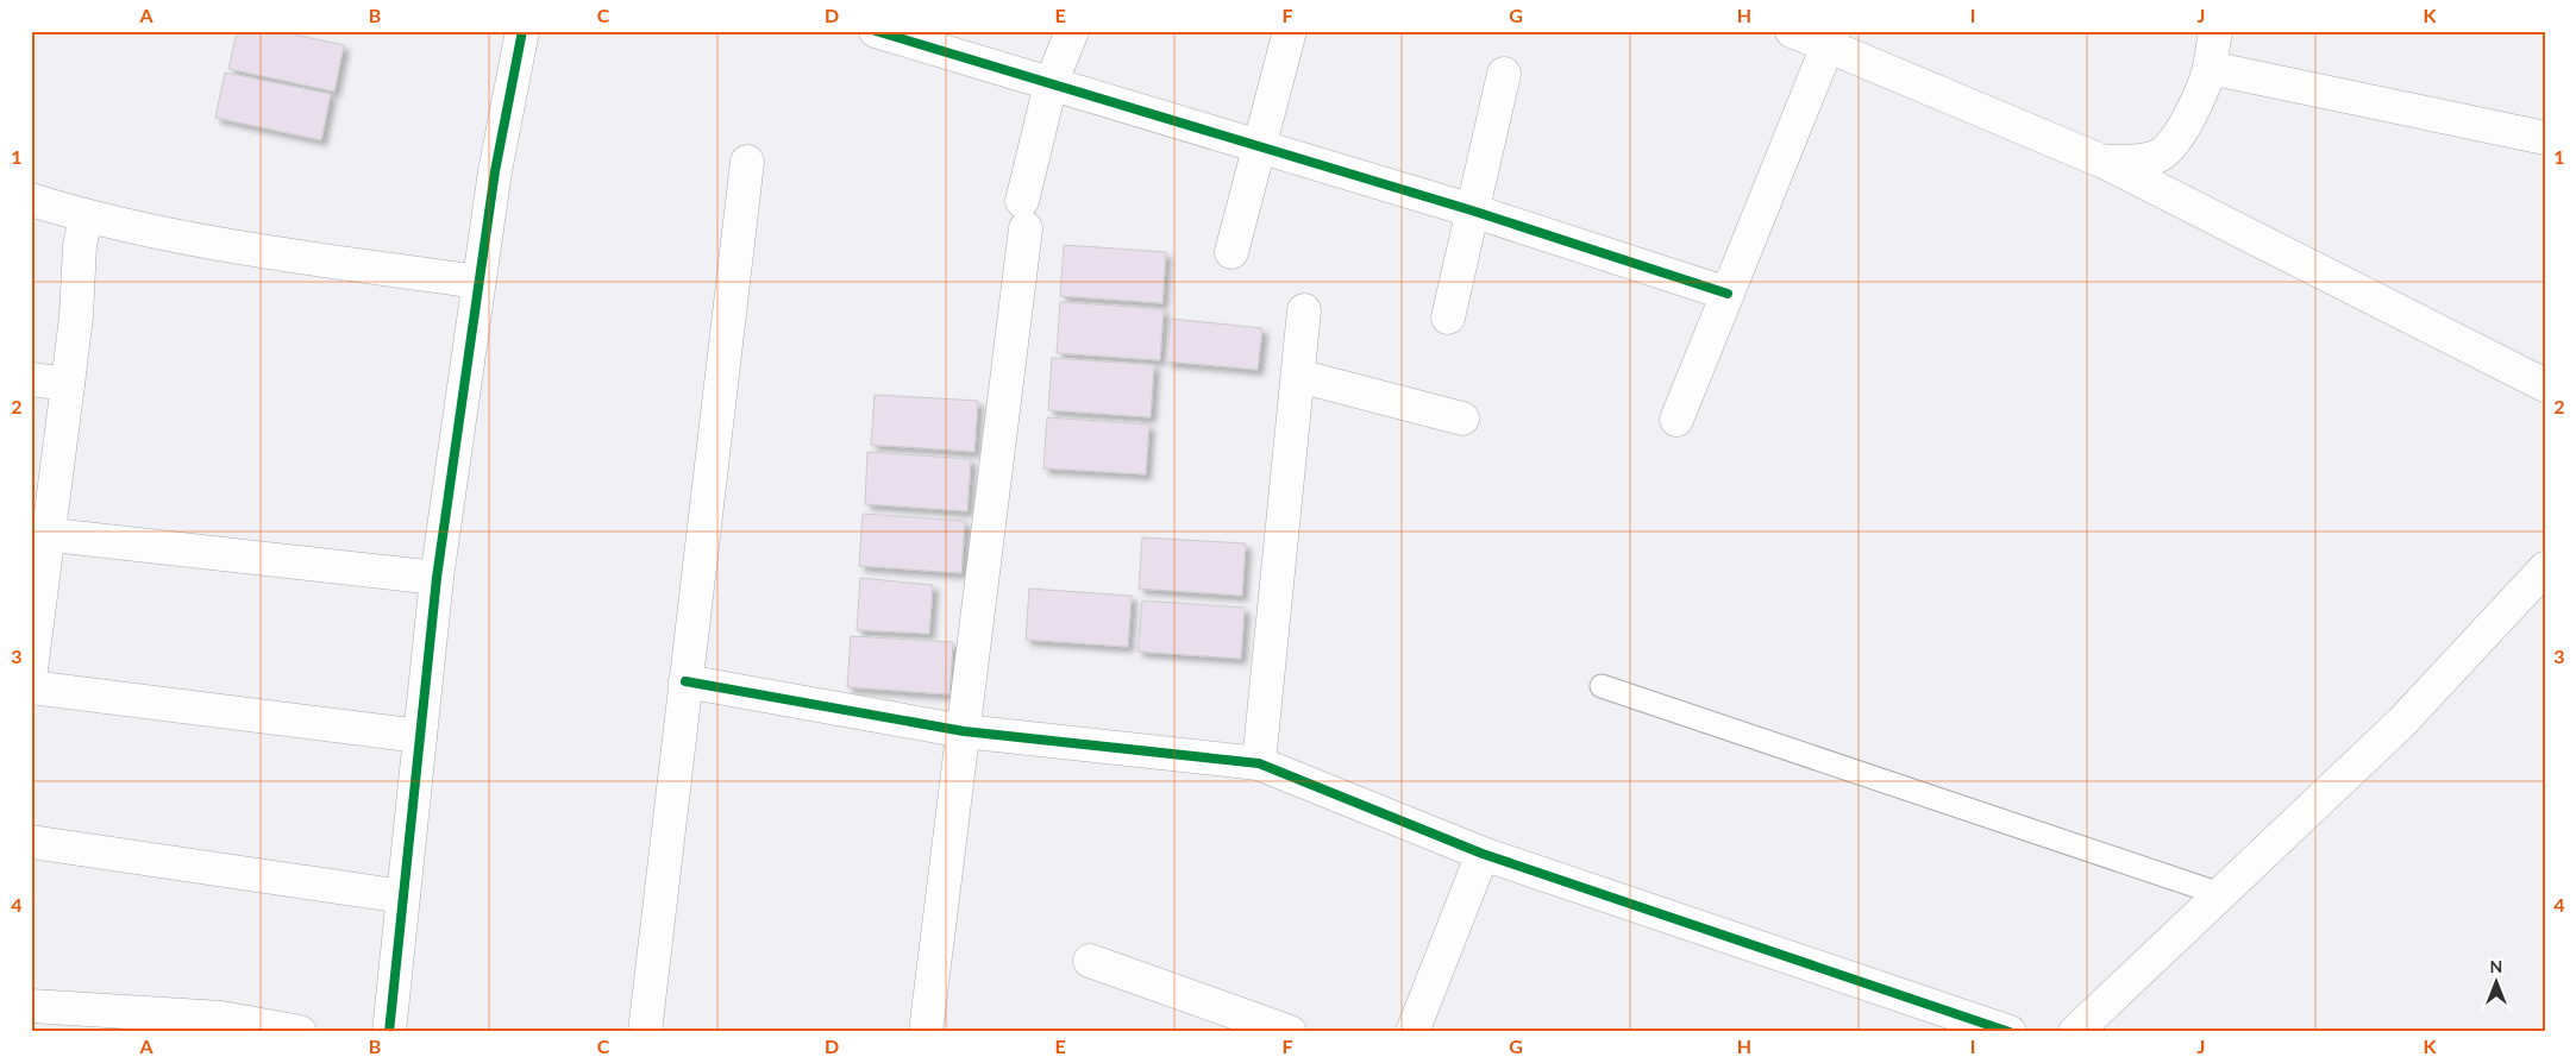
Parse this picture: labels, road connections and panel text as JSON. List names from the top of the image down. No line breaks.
{"north":"top","grid":{"columns":["A","B","C","D","E","F","G","H","I","J","K"],"rows":["1","2","3","4"]}}
